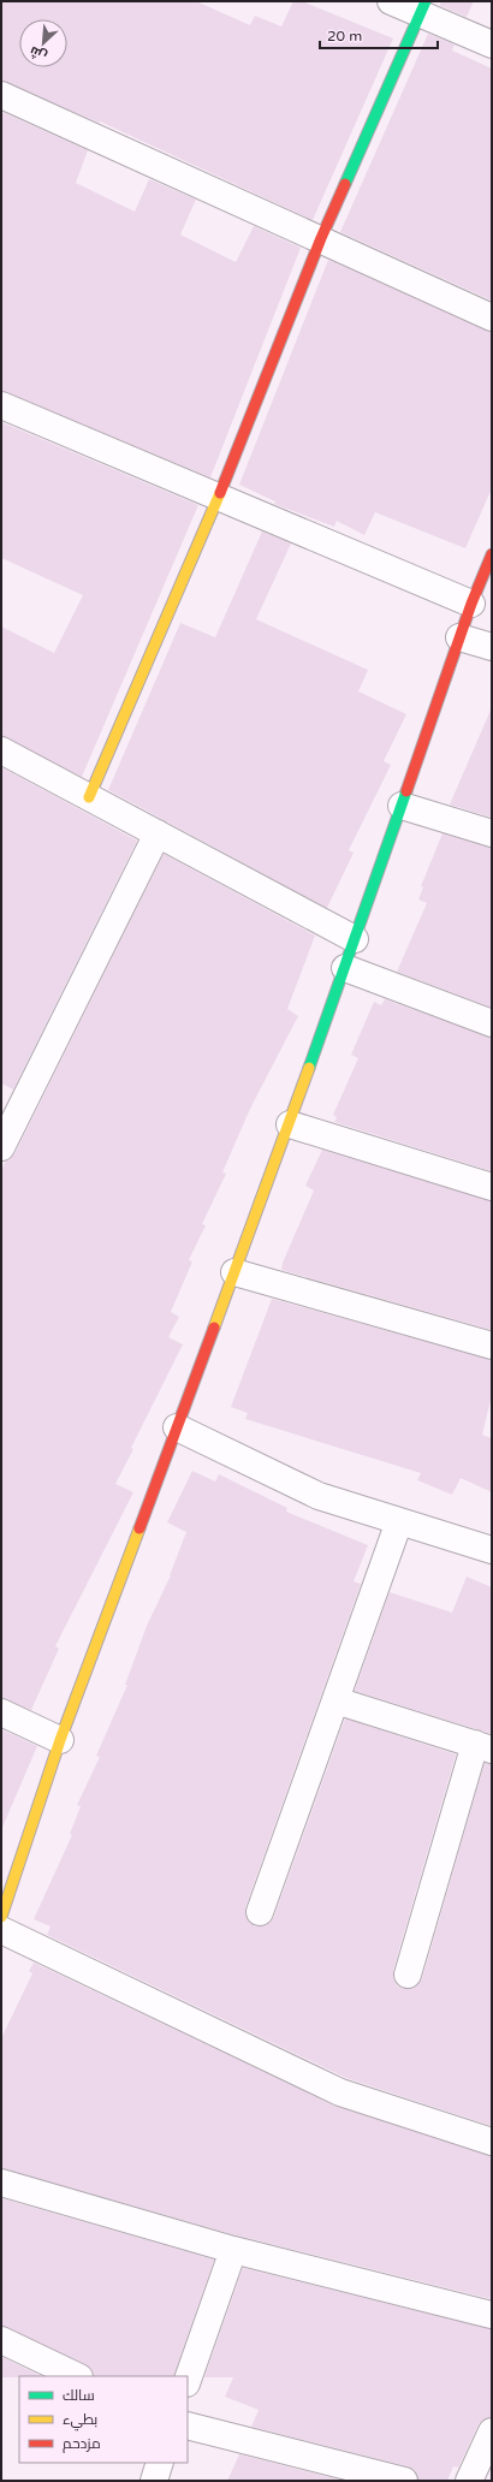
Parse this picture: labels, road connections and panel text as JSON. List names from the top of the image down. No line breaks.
{"legend":["سالك","بطيء","مزدحم"],"scale_bar":"20 m","north":"bottom left"}
